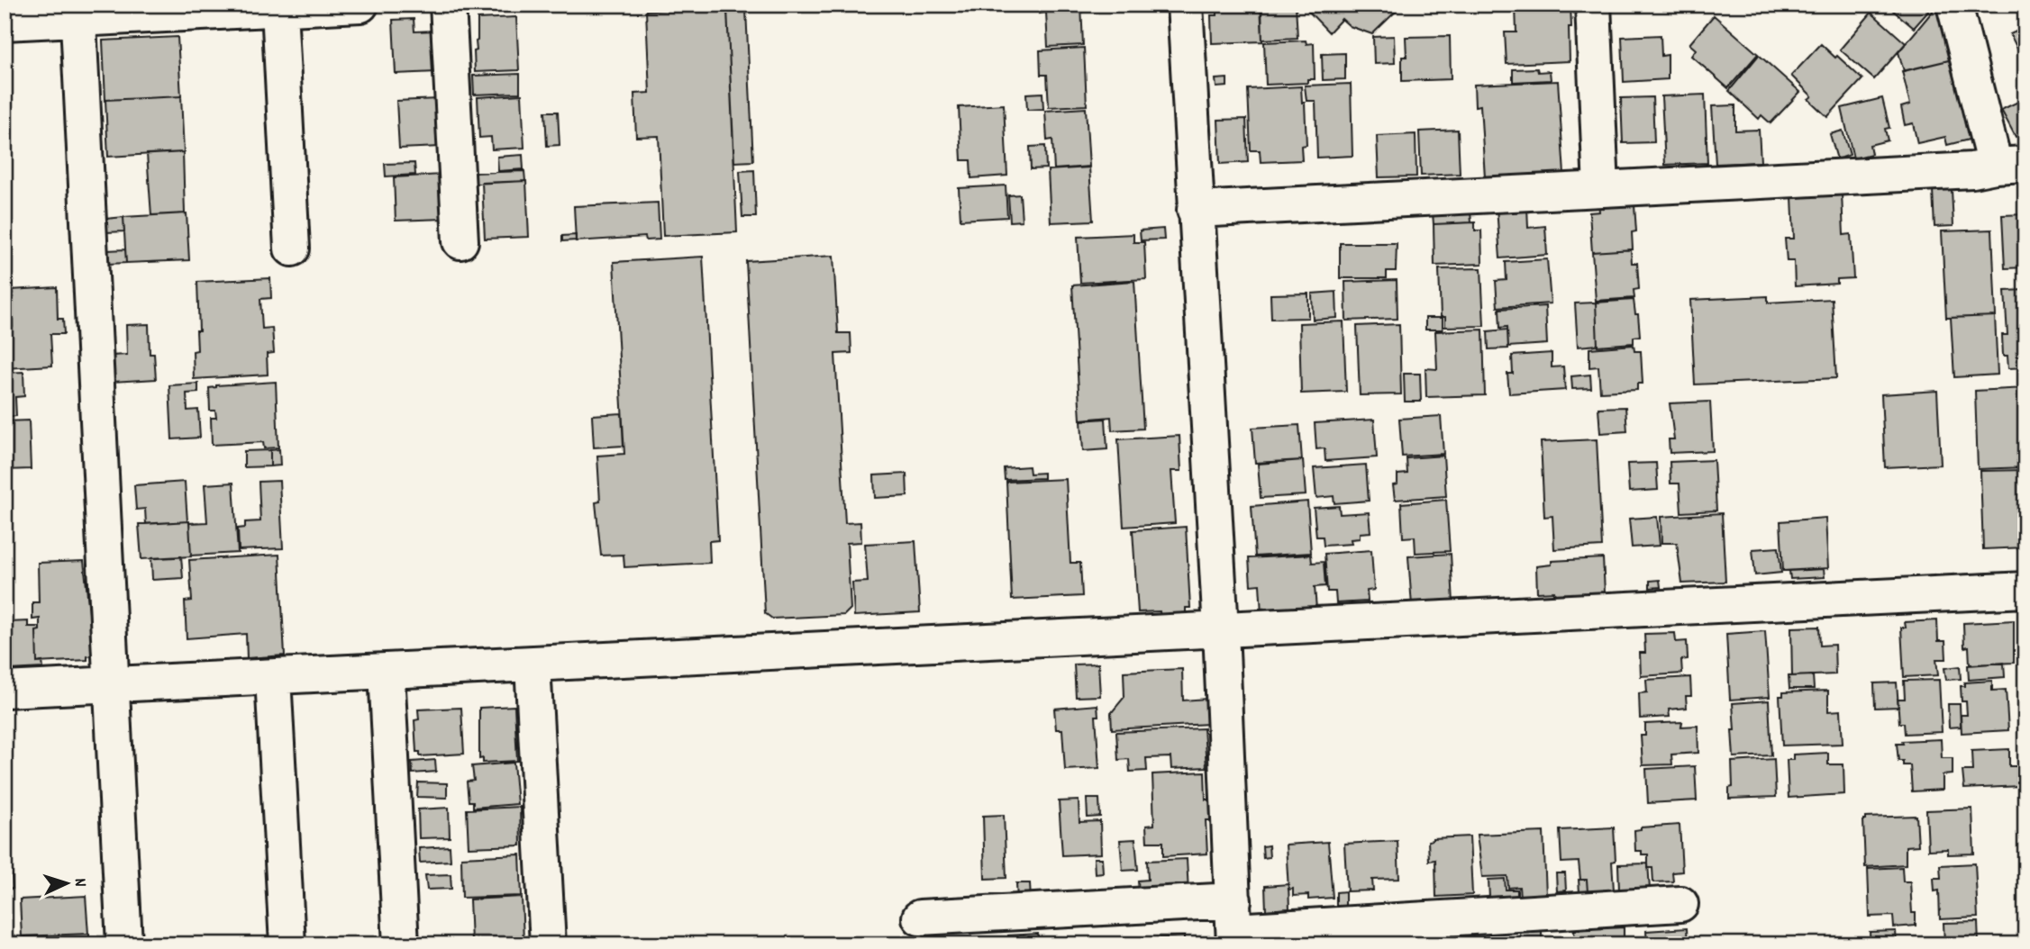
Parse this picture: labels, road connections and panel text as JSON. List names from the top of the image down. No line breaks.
{"north":"right"}
